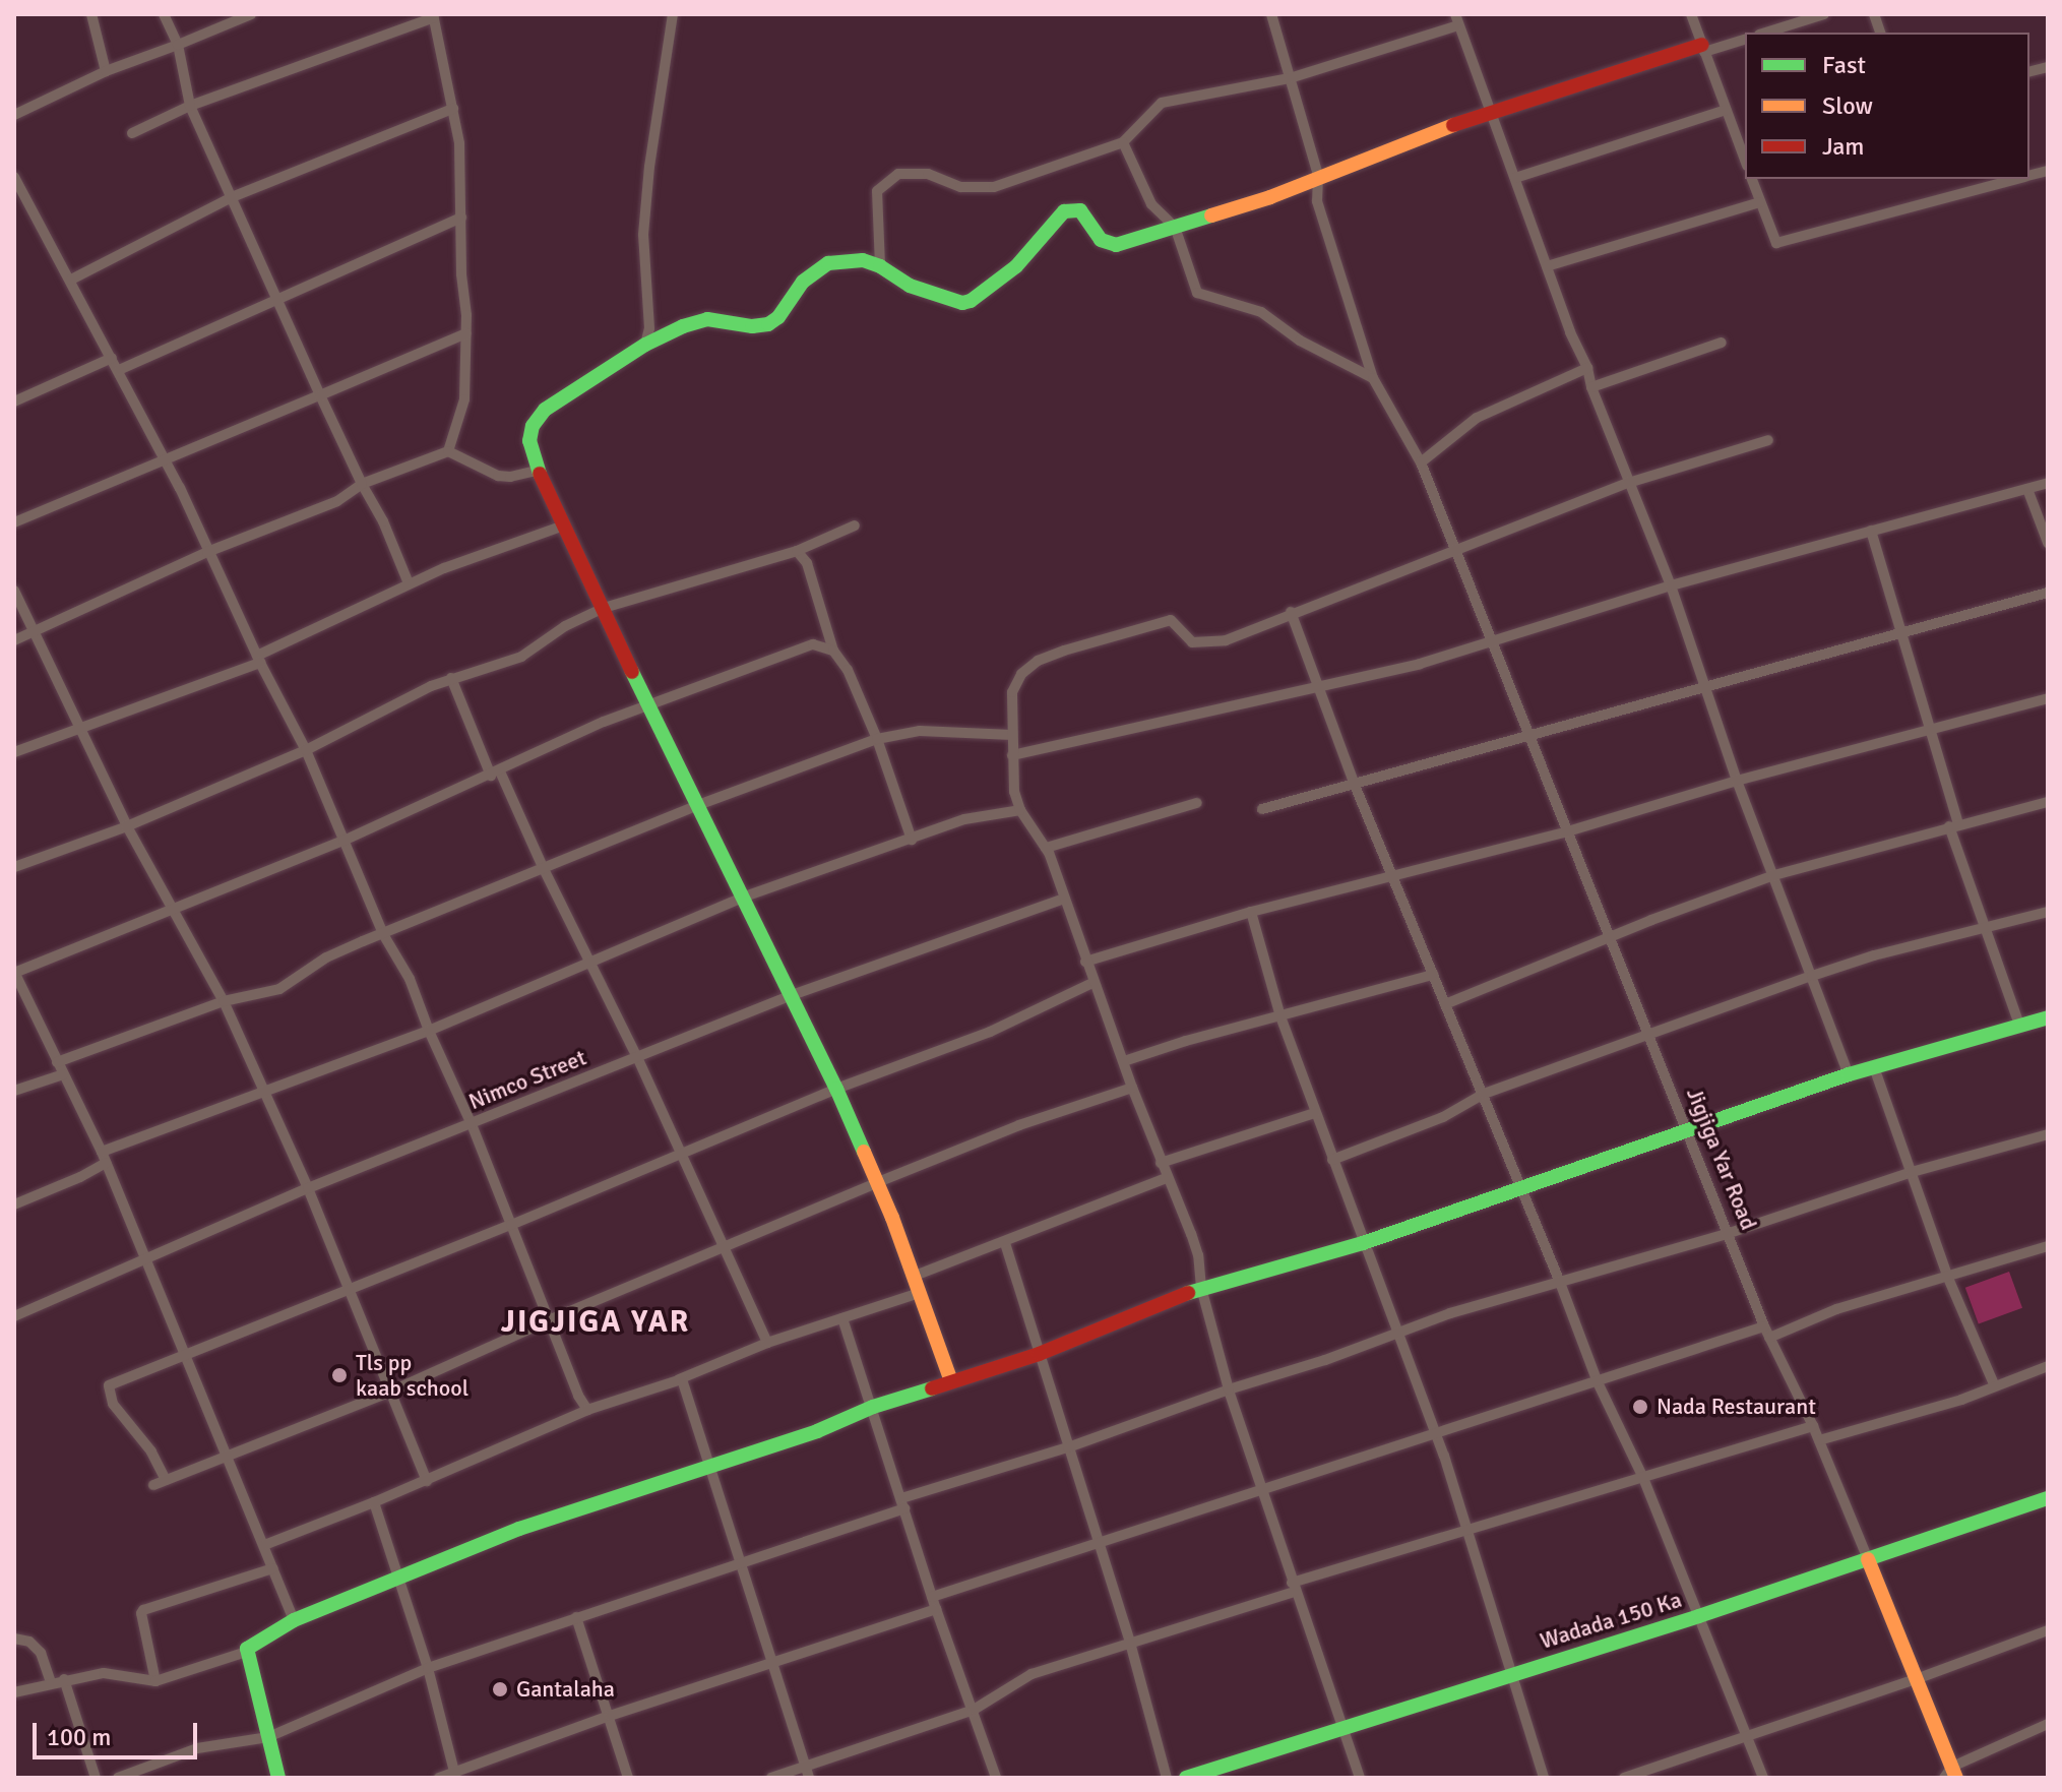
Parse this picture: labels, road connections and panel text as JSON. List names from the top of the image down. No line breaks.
{"streets":{"street":["Nimco Street","Jigjiga Yar Road","Wadada 150 Ka"]},"crossings":[["Jigjiga Yar Road","Wadada 150 Ka"]],"districts":["JIGJIGA YAR"],"places":["Tls pp kaab school","Nada Restaurant","Gantalaha"],"legend":["Fast","Slow","Jam"],"scale_bar":"100 m"}
